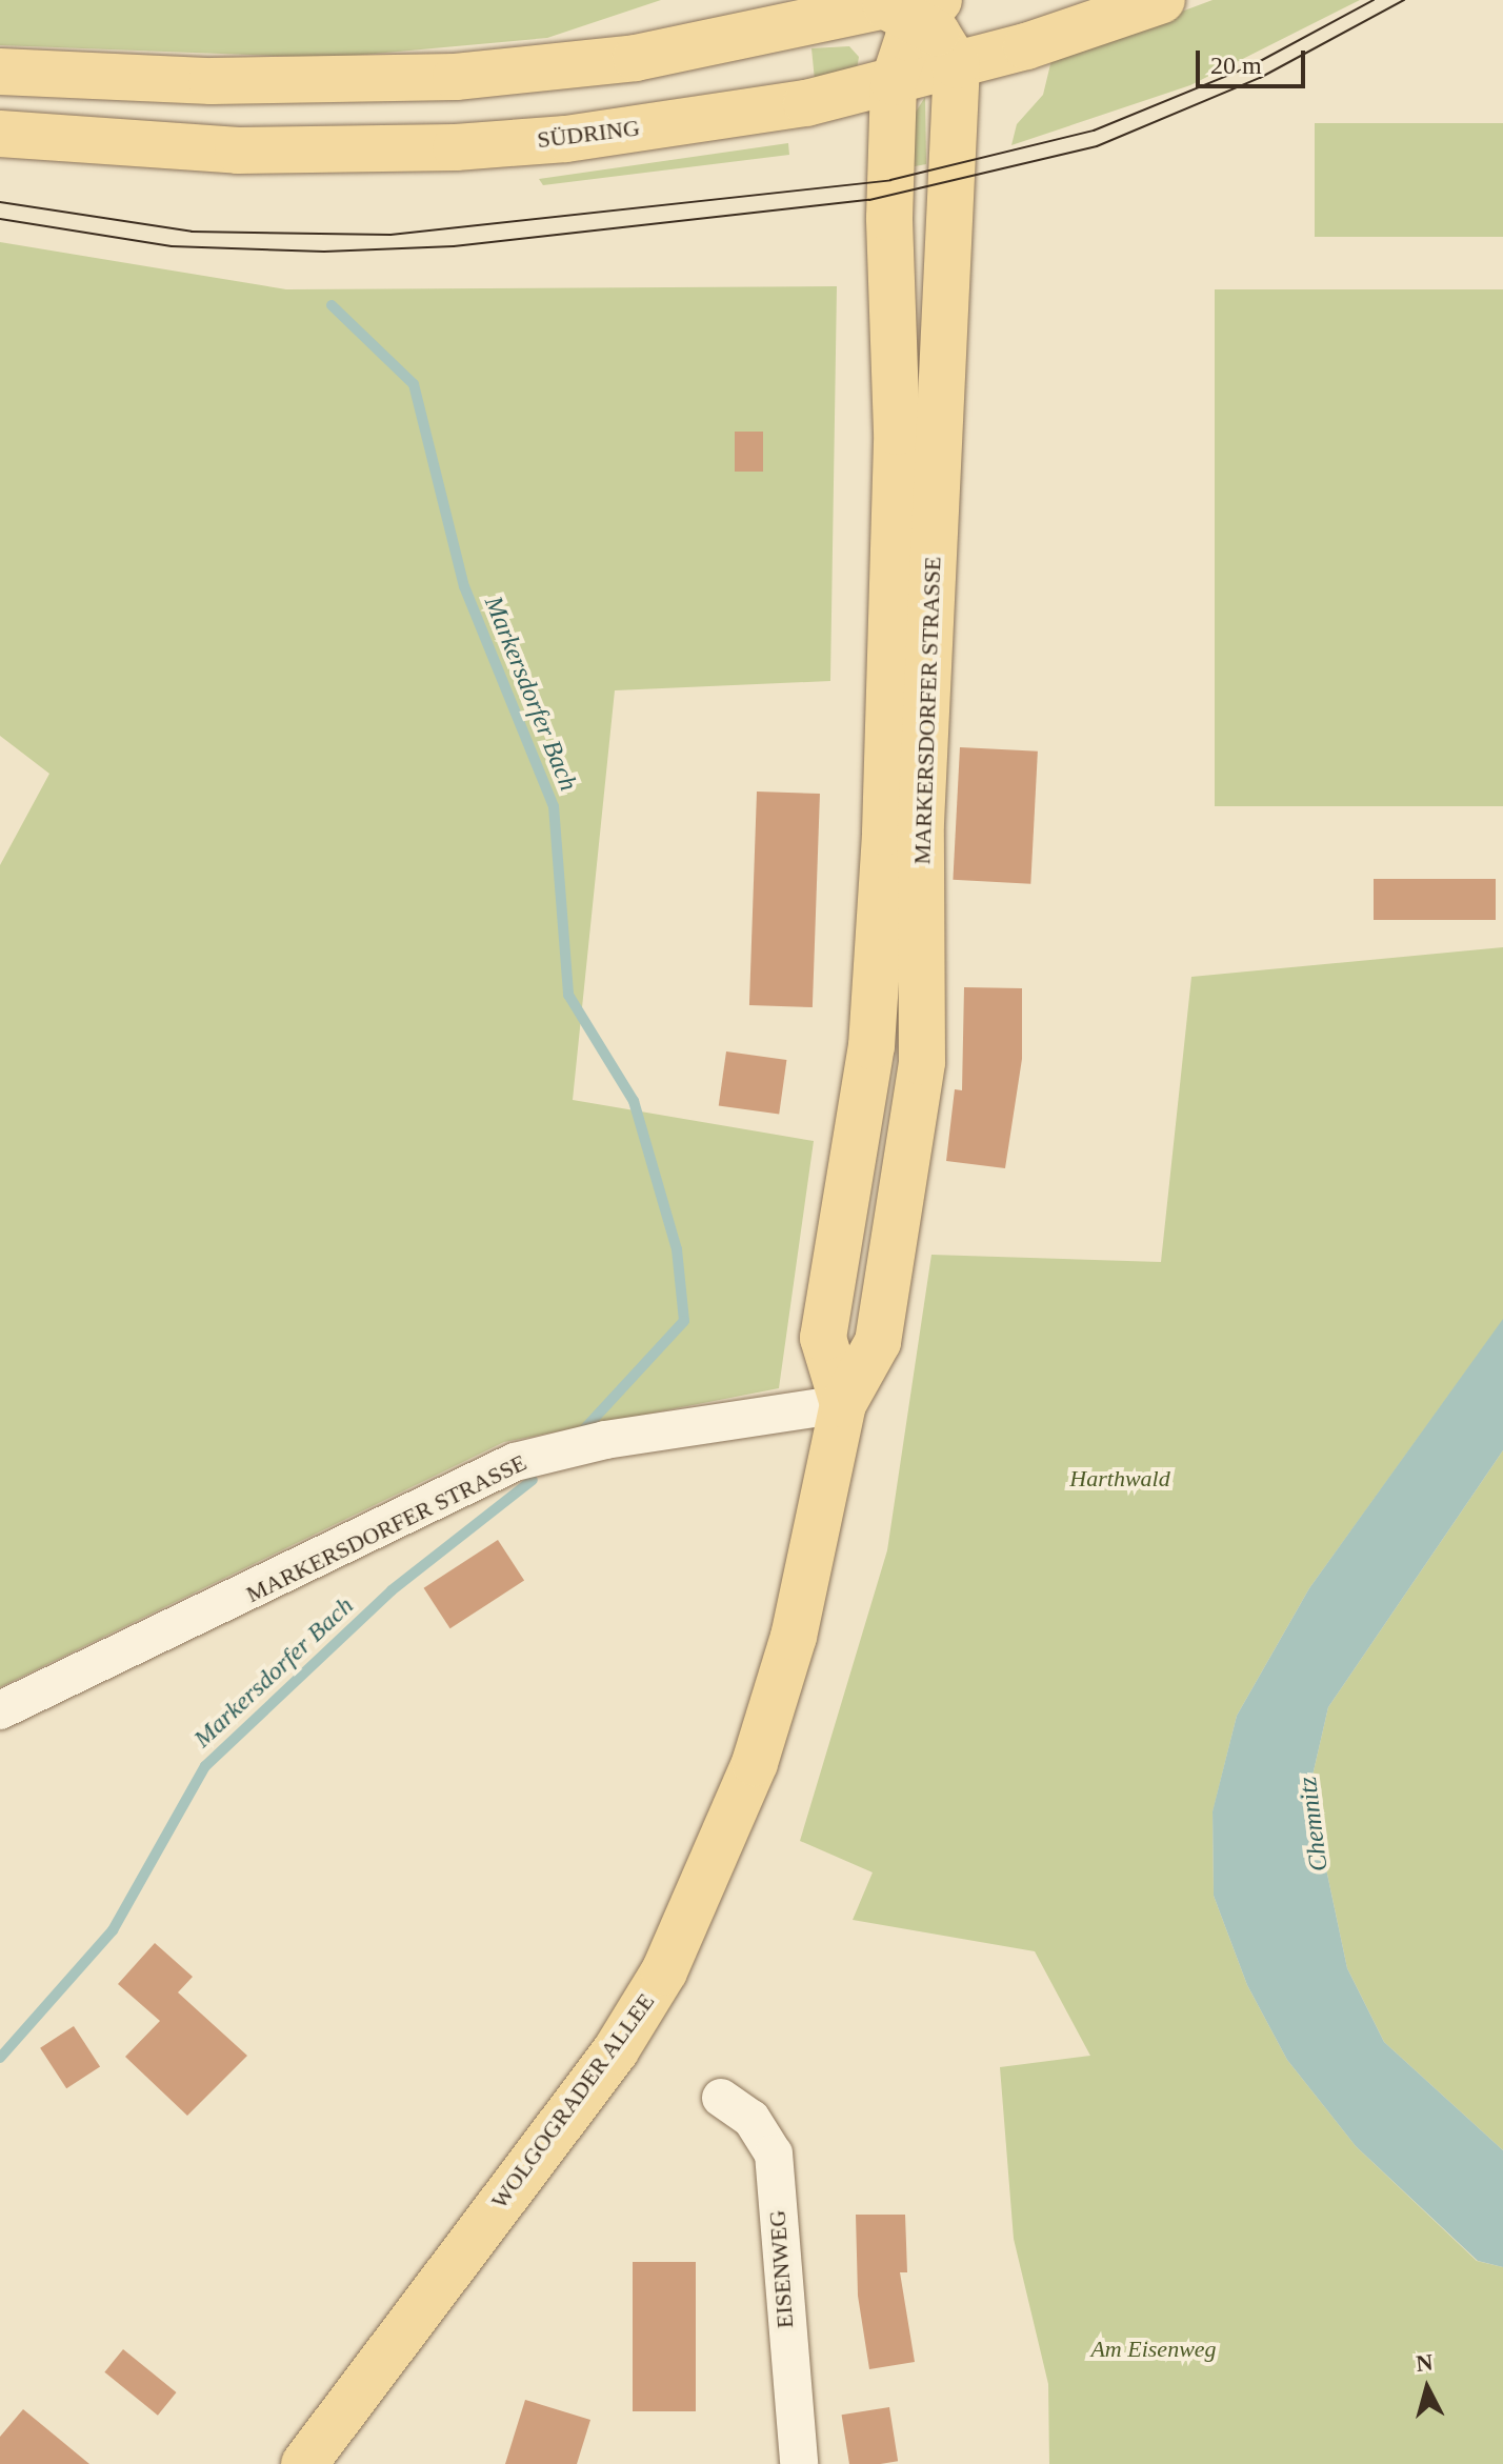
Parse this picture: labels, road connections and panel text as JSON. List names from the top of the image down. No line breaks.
{"streets":{"main road":["SÜDRING","MARKERSDORFER STRASSE","WOLGOGRADER ALLEE"],"street":["EISENWEG"]},"crossings":[["SÜDRING","MARKERSDORFER STRASSE"],["MARKERSDORFER STRASSE","WOLGOGRADER ALLEE"]],"water":["Markersdorfer Bach","Chemnitz"],"parks":["Harthwald","Am Eisenweg"],"scale_bar":"20 m","north":"top"}
